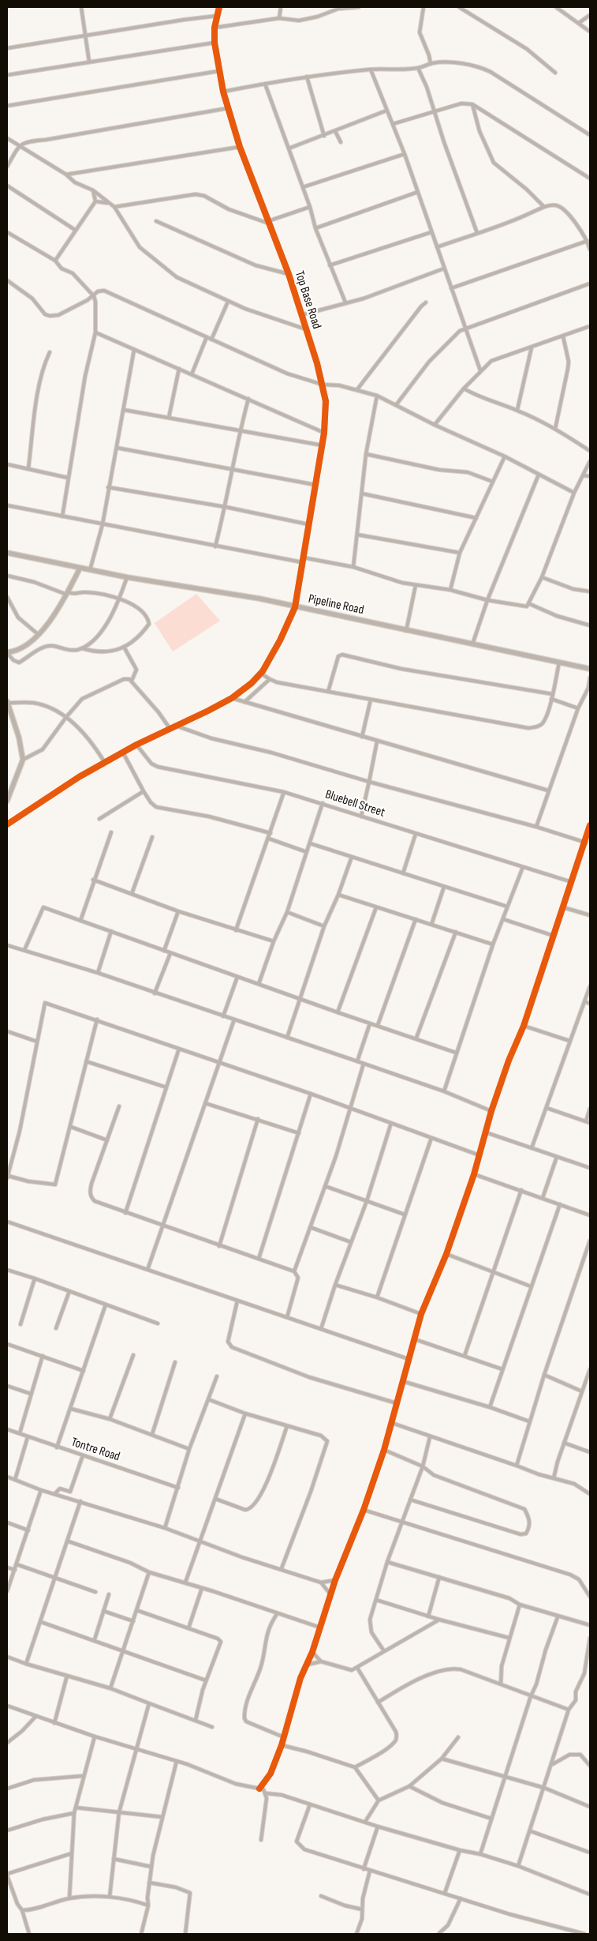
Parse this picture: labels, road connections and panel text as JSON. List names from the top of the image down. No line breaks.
{"streets":{"street":["Top Base Road","Pipeline Road","Bluebell Street","Tontre Road"]},"crossings":[["Top Base Road","Pipeline Road"]]}
